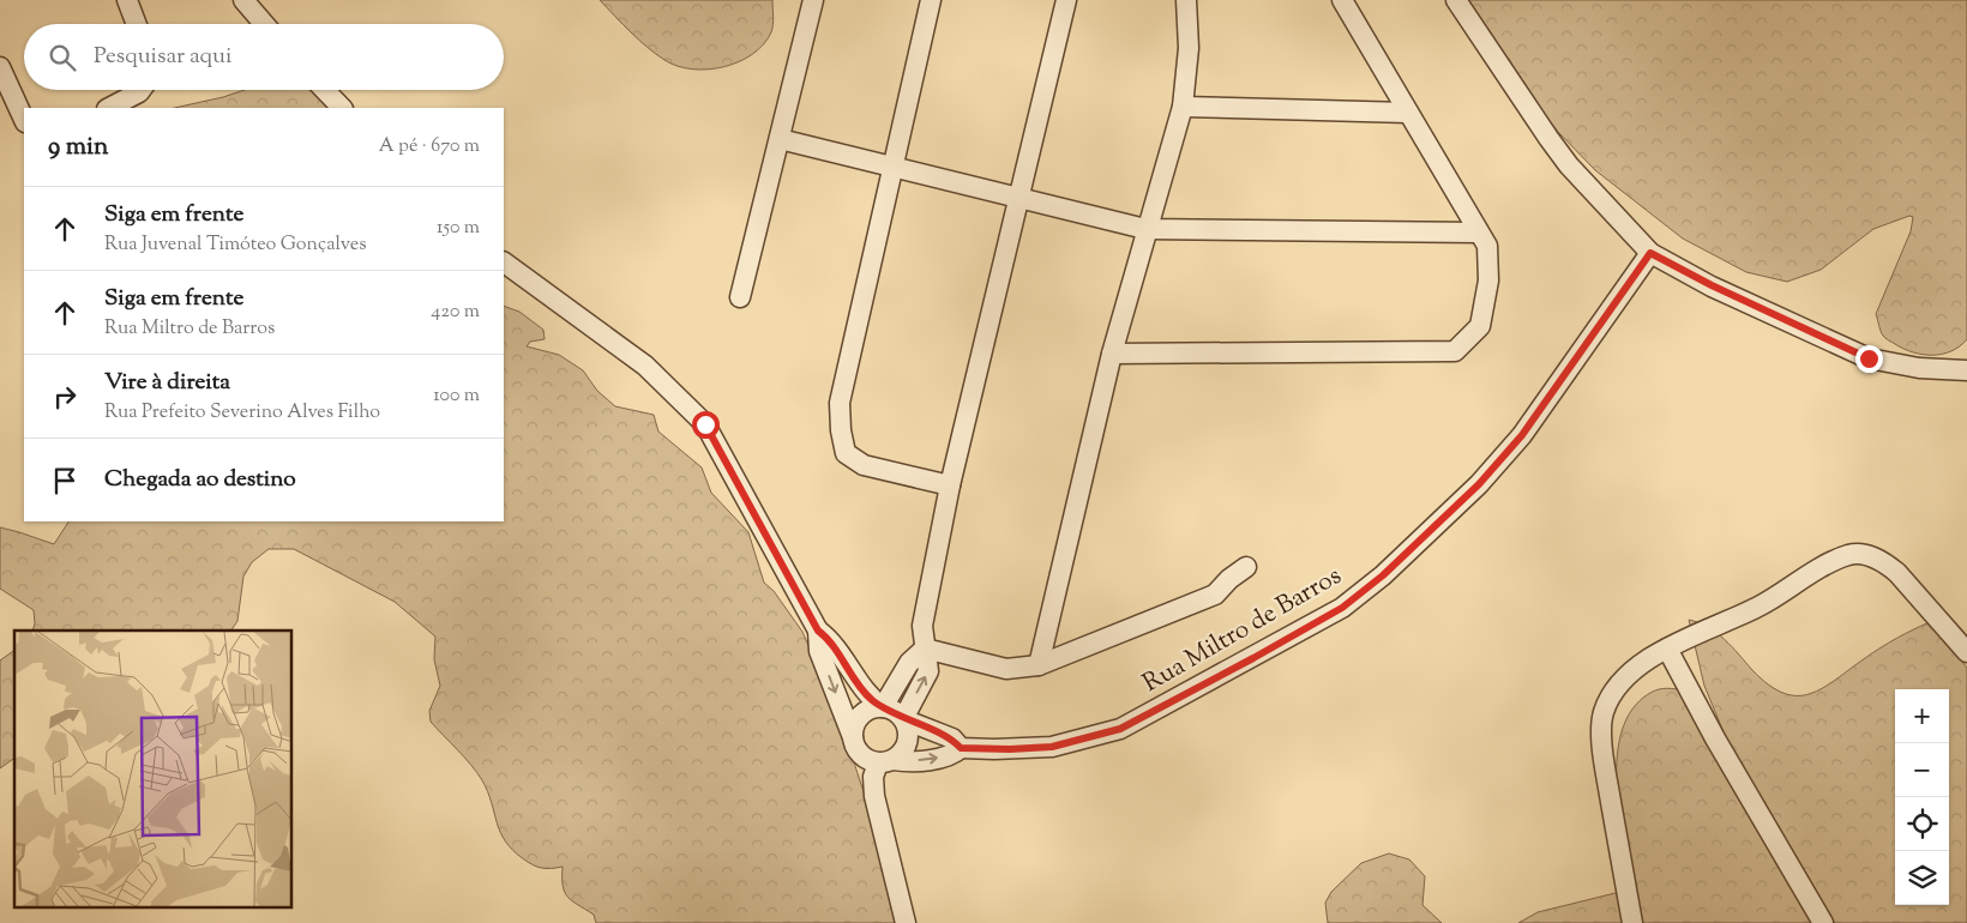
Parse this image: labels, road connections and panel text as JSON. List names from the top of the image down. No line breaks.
{"streets":{"street":["Rua Miltro de Barros"]},"page":{"search":"Pesquisar aqui","heading":["9 min","A pé · 670 m"],"list":[["Siga em frente","Rua Juvenal Timóteo Gonçalves","150 m"],["Siga em frente","Rua Miltro de Barros","420 m"],["Vire à direita","Rua Prefeito Severino Alves Filho","100 m"],"Chegada ao destino"],"map_buttons":["+","−"]}}
